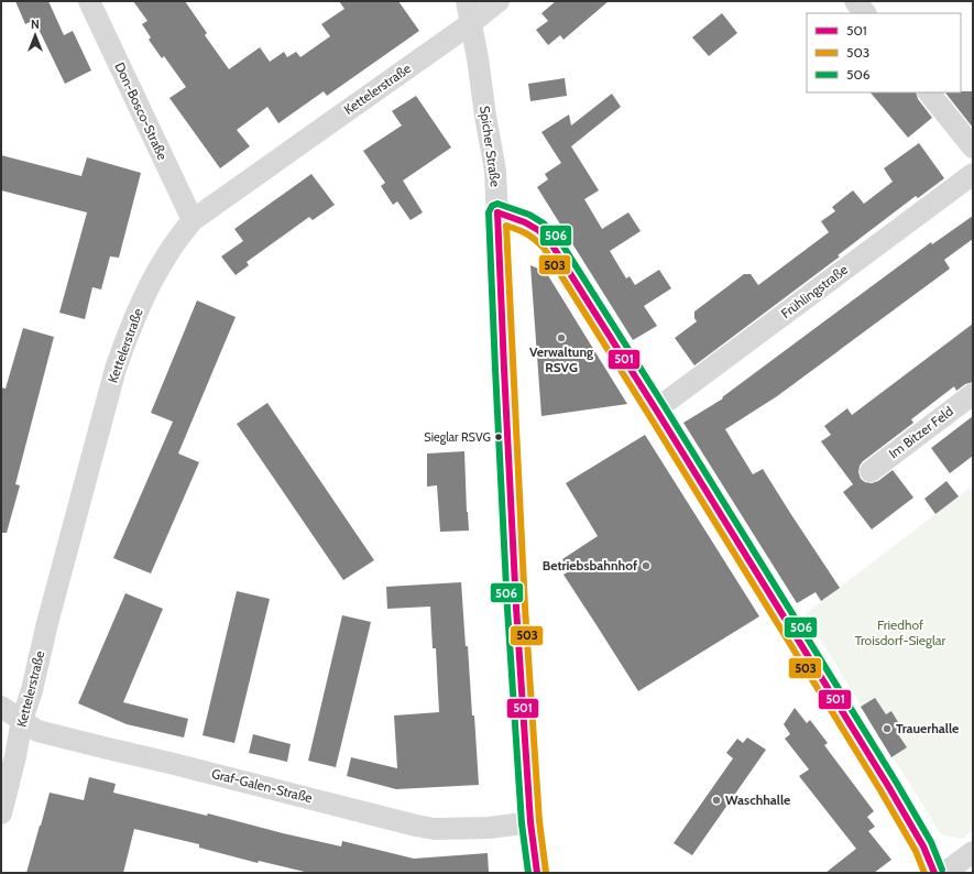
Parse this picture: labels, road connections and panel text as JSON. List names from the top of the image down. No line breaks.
{"streets":{"street":["Kettelerstraße","Don-Bosco-Straße","Spicher Straße","Frühlingstraße","Im Bitzer Feld","Graf-Galen-Straße"]},"crossings":[["Kettelerstraße","Don-Bosco-Straße"],["Kettelerstraße","Spicher Straße"],["Kettelerstraße","Graf-Galen-Straße"],["Spicher Straße","Graf-Galen-Straße"]],"parks":["Friedhof Troisdorf-Sieglar"],"places":["Verwaltung RSVG","Sieglar RSVG","Betriebsbahnhof","Trauerhalle","Waschhalle"],"lines":["transit line 506","transit line 501","transit line 503"],"legend":["501","503","506"],"north":"top"}
